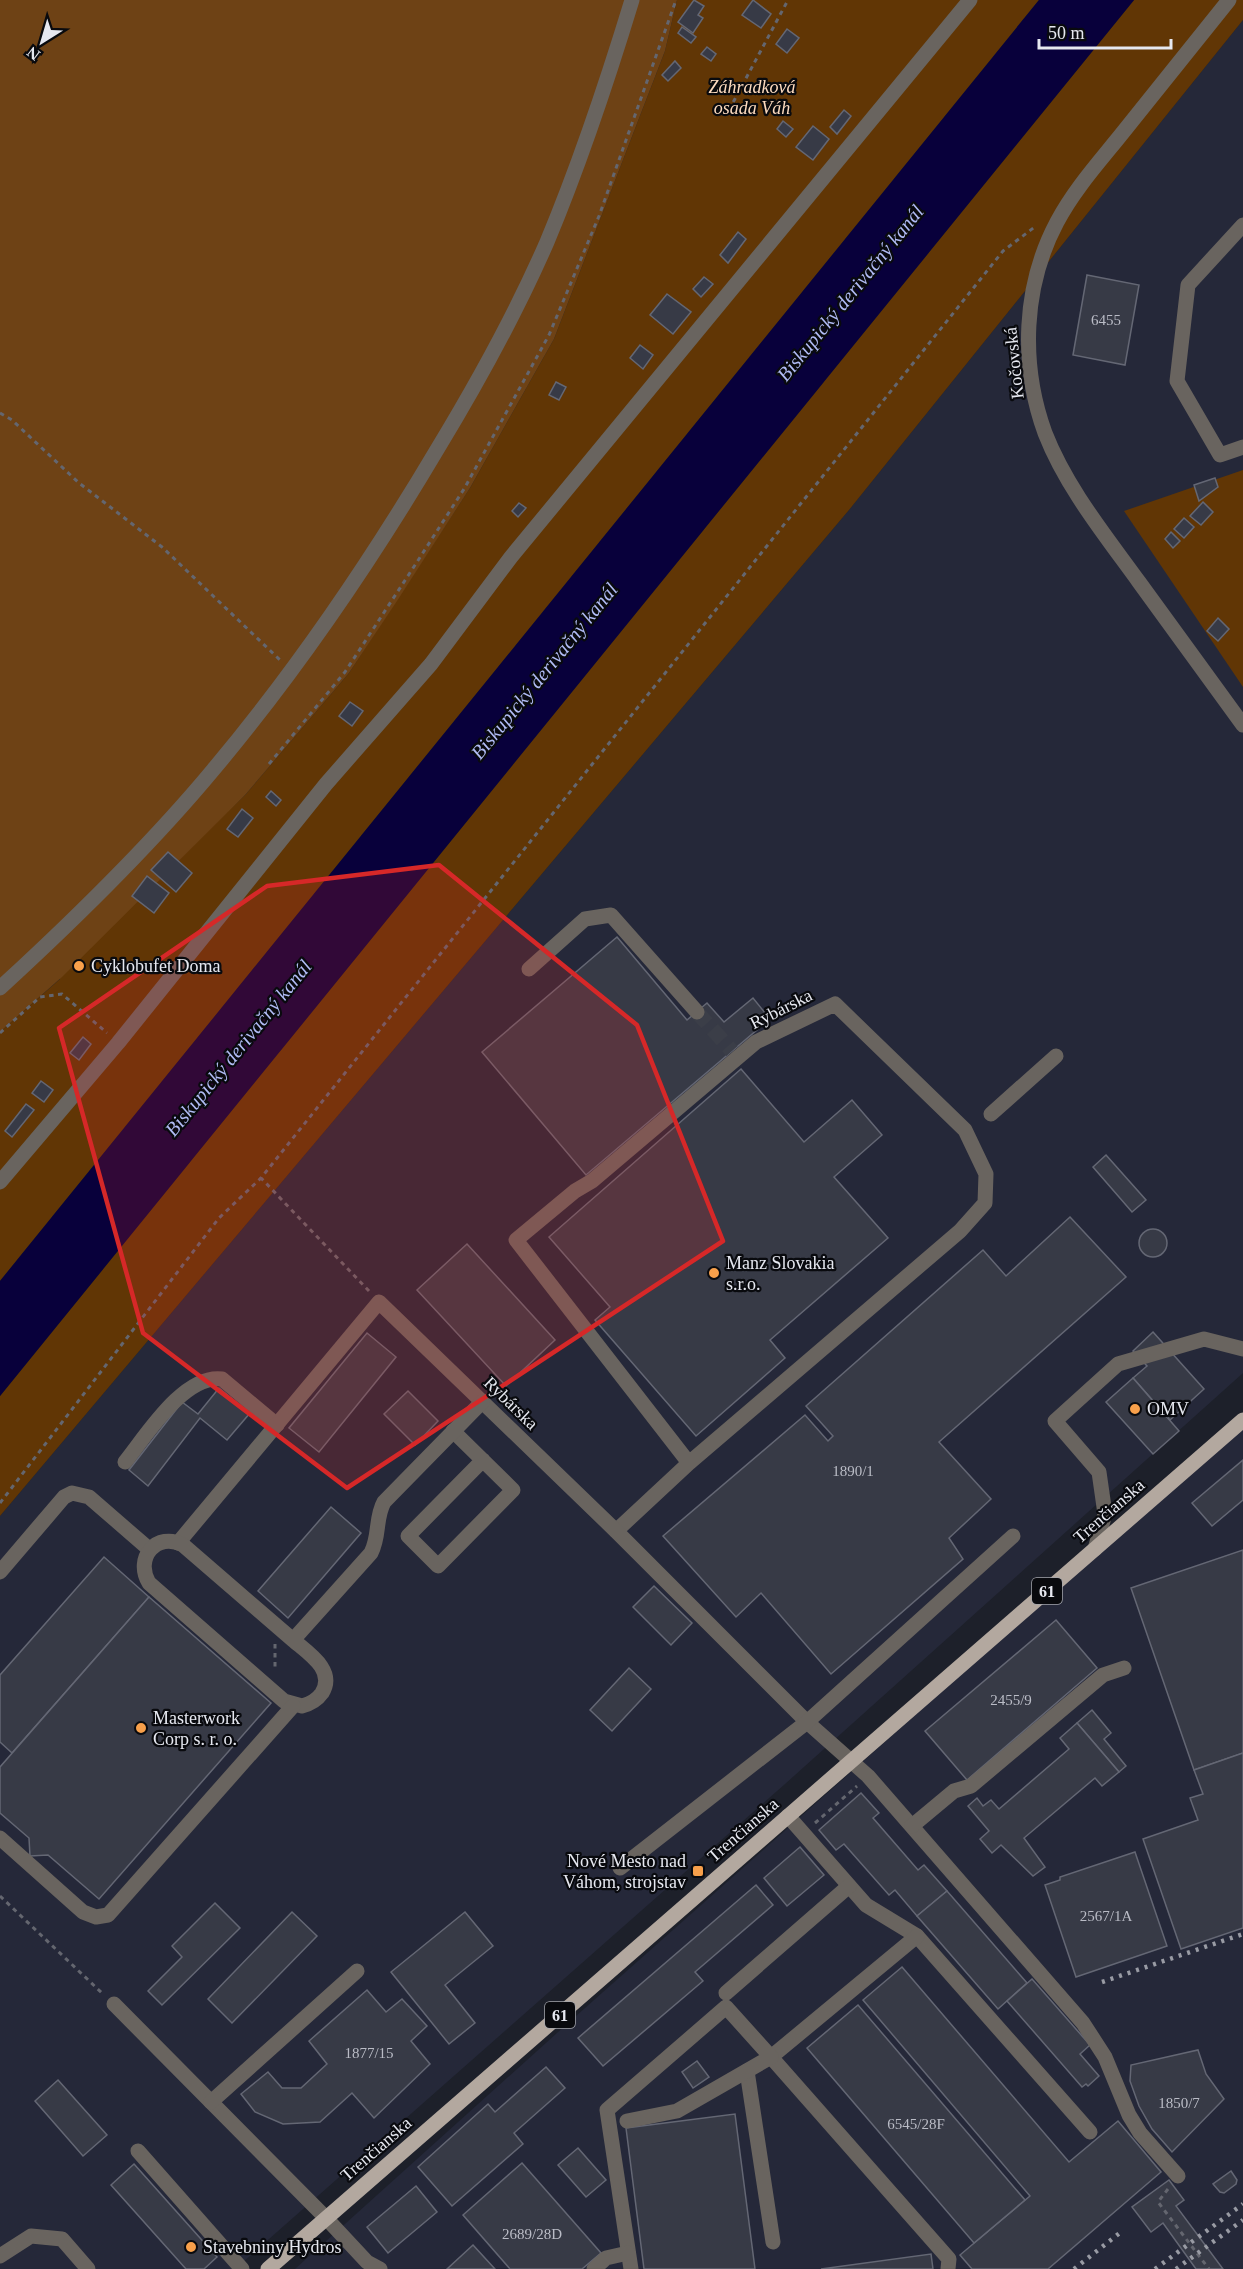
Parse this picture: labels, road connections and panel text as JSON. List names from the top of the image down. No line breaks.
{"streets":{"main road":["Trenčianska","61"],"street":["Kočovská","Rybárska"]},"crossings":[["Rybárska","Trenčianska"]],"water":["Biskupický derivačný kanál"],"parks":["Záhradková osada Váh"],"places":{"other":["Cyklobufet Doma","Manz Slovakia s.r.o.","OMV","Masterwork Corp s. r. o.","Stavebniny Hydros"],"transit":["Nové Mesto nad Váhom, strojstav"]},"house_numbers":["6455","1890/1","2455/9","2567/1A","1877/15","1850/7","6545/28F","2689/28D"],"scale_bar":"50 m","north":"bottom left"}
